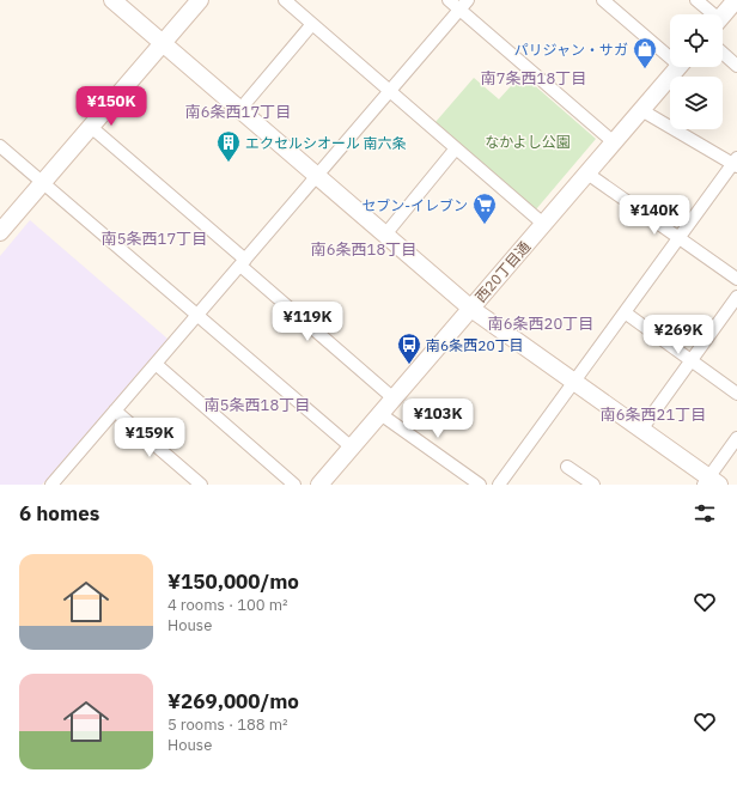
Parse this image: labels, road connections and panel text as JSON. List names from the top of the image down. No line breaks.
{"streets":{"street":["西20丁目通"]},"districts":["南7条西18丁目","南6条西17丁目","南5条西17丁目","南6条西18丁目","南6条西20丁目","南5条西18丁目","南6条西21丁目"],"parks":["なかよし公園"],"places":{"shop":["パリジャン・サガ"],"building":["エクセルシオール 南六条"],"supermarket":["セブン-イレブン"],"bus stop":["南6条西20丁目"]},"page":{"price":["¥150K","¥140K","¥119K","¥269K","¥103K","¥159K"],"heading":"6 homes","list":[{"name":"¥150,000/mo","note":"4 rooms · 100 m² · House"},{"name":"¥269,000/mo","note":"5 rooms · 188 m² · House"}]}}
